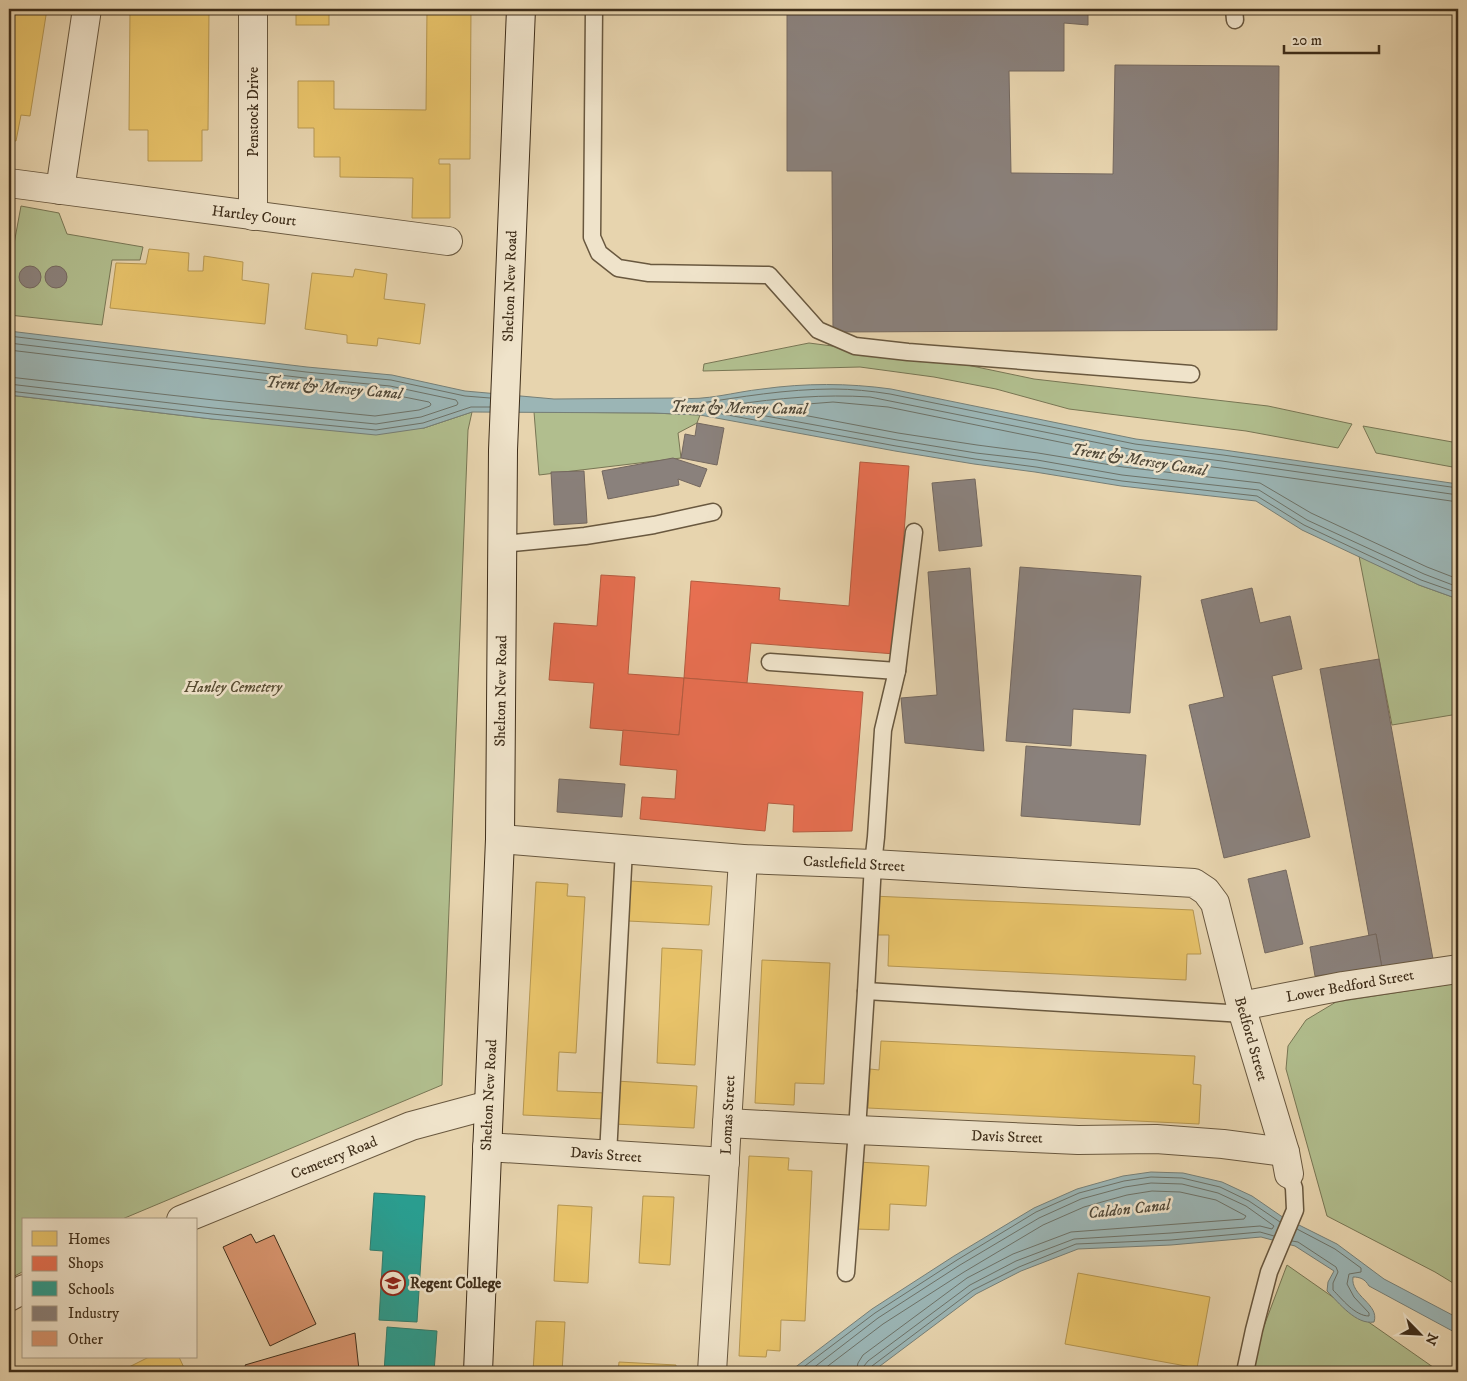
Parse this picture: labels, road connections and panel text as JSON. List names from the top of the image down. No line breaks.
{"streets":{"street":["Penstock Drive","Hartley Court","Shelton New Road","Castlefield Street","Lower Bedford Street","Bedford Street","Lomas Street","Davis Street","Cemetery Road"]},"crossings":[["Penstock Drive","Hartley Court"],["Shelton New Road","Castlefield Street"],["Shelton New Road","Davis Street"],["Shelton New Road","Cemetery Road"],["Castlefield Street","Bedford Street"],["Castlefield Street","Lomas Street"],["Lower Bedford Street","Bedford Street"],["Bedford Street","Davis Street"],["Lomas Street","Davis Street"]],"water":["Trent & Mersey Canal","Caldon Canal"],"parks":["Hanley Cemetery"],"places":{"school or university":["Regent College"]},"legend":["Homes","Shops","Schools","Industry","Other"],"scale_bar":"20 m","north":"bottom right"}
